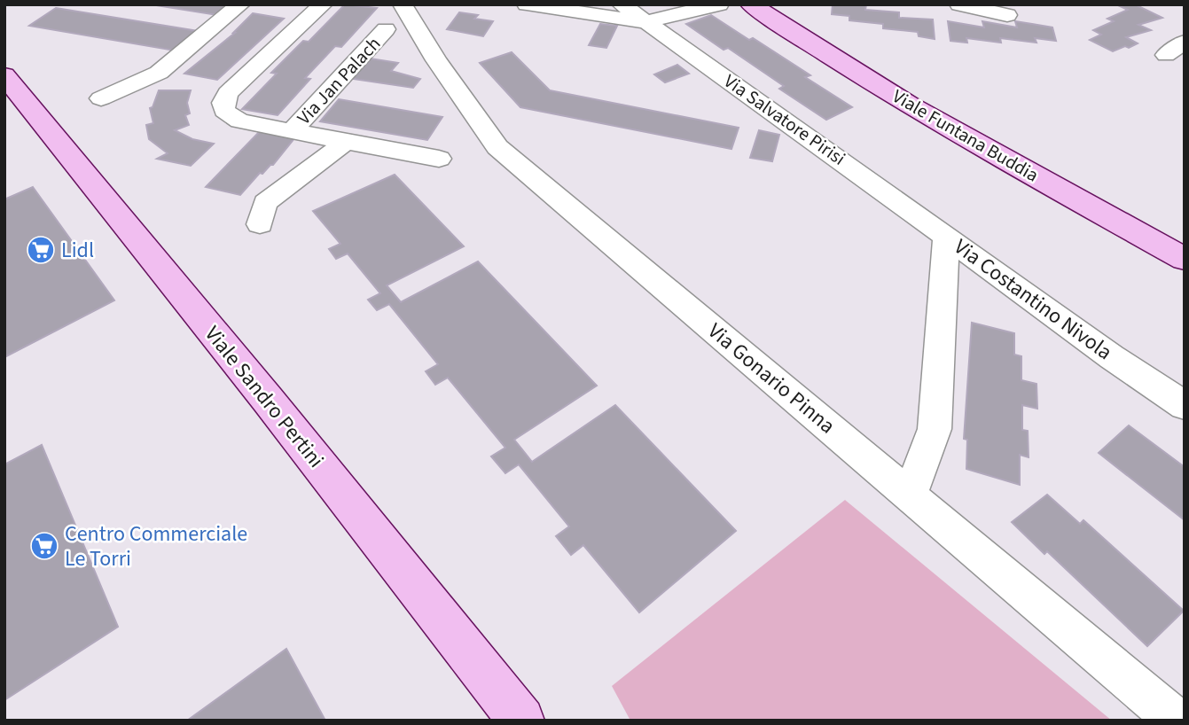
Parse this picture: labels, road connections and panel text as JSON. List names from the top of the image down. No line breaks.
{"streets":{"street":["Via Jan Palach","Via Salvatore Pirisi","Viale Funtana Buddia","Via Costantino Nivola","Via Gonario Pinna","Viale Sandro Pertini"]},"crossings":[["Via Jan Palach","Via Gonario Pinna"],["Via Salvatore Pirisi","Via Costantino Nivola"],["Via Costantino Nivola","Via Gonario Pinna"]],"places":{"supermarket":["Lidl","Centro Commerciale Le Torri"]}}
